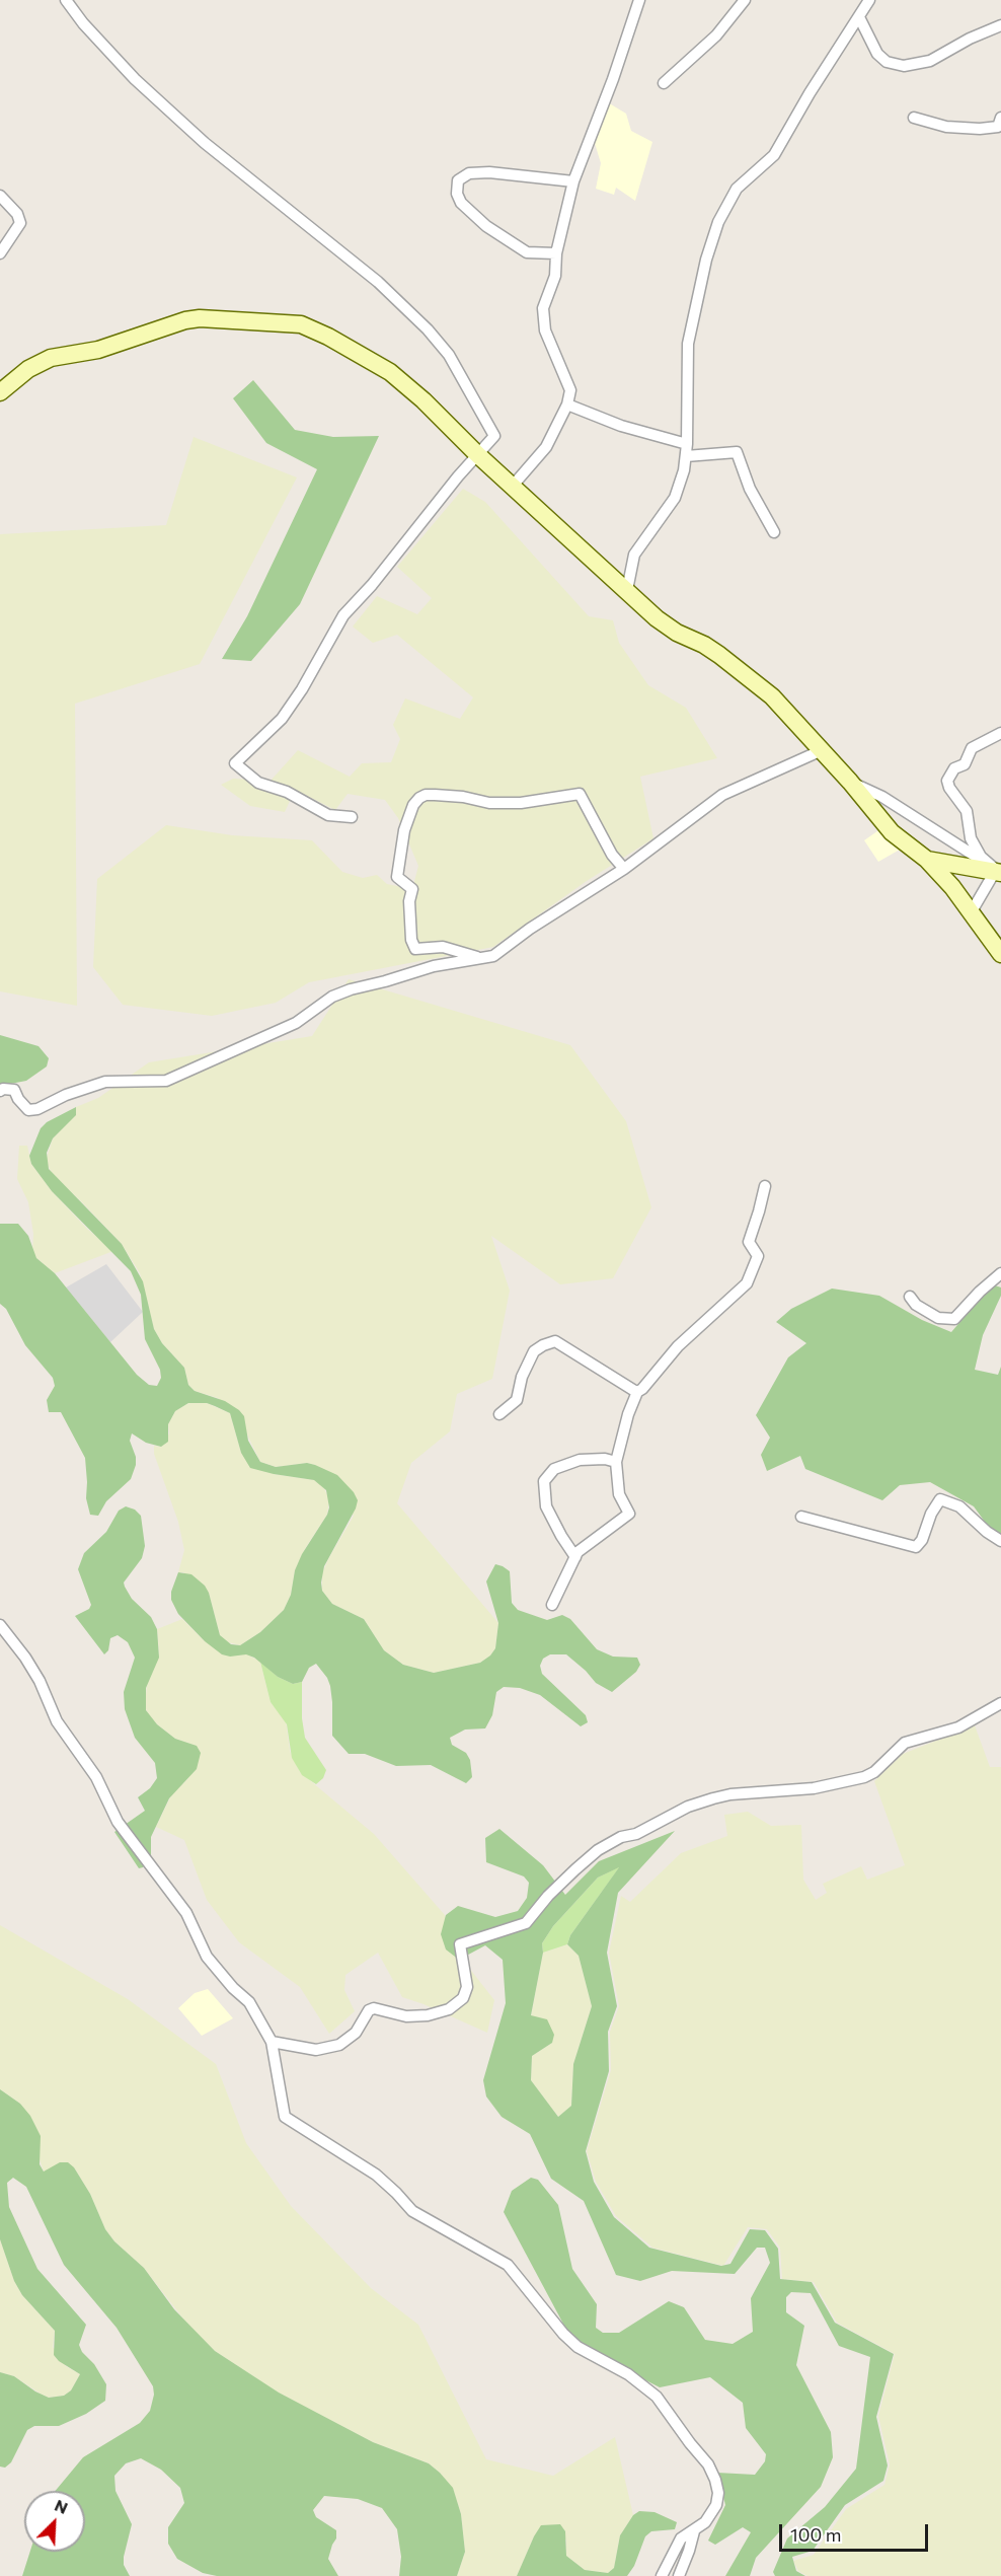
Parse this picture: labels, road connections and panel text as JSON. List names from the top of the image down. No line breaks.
{"scale_bar":"100 m","north":"top right"}
